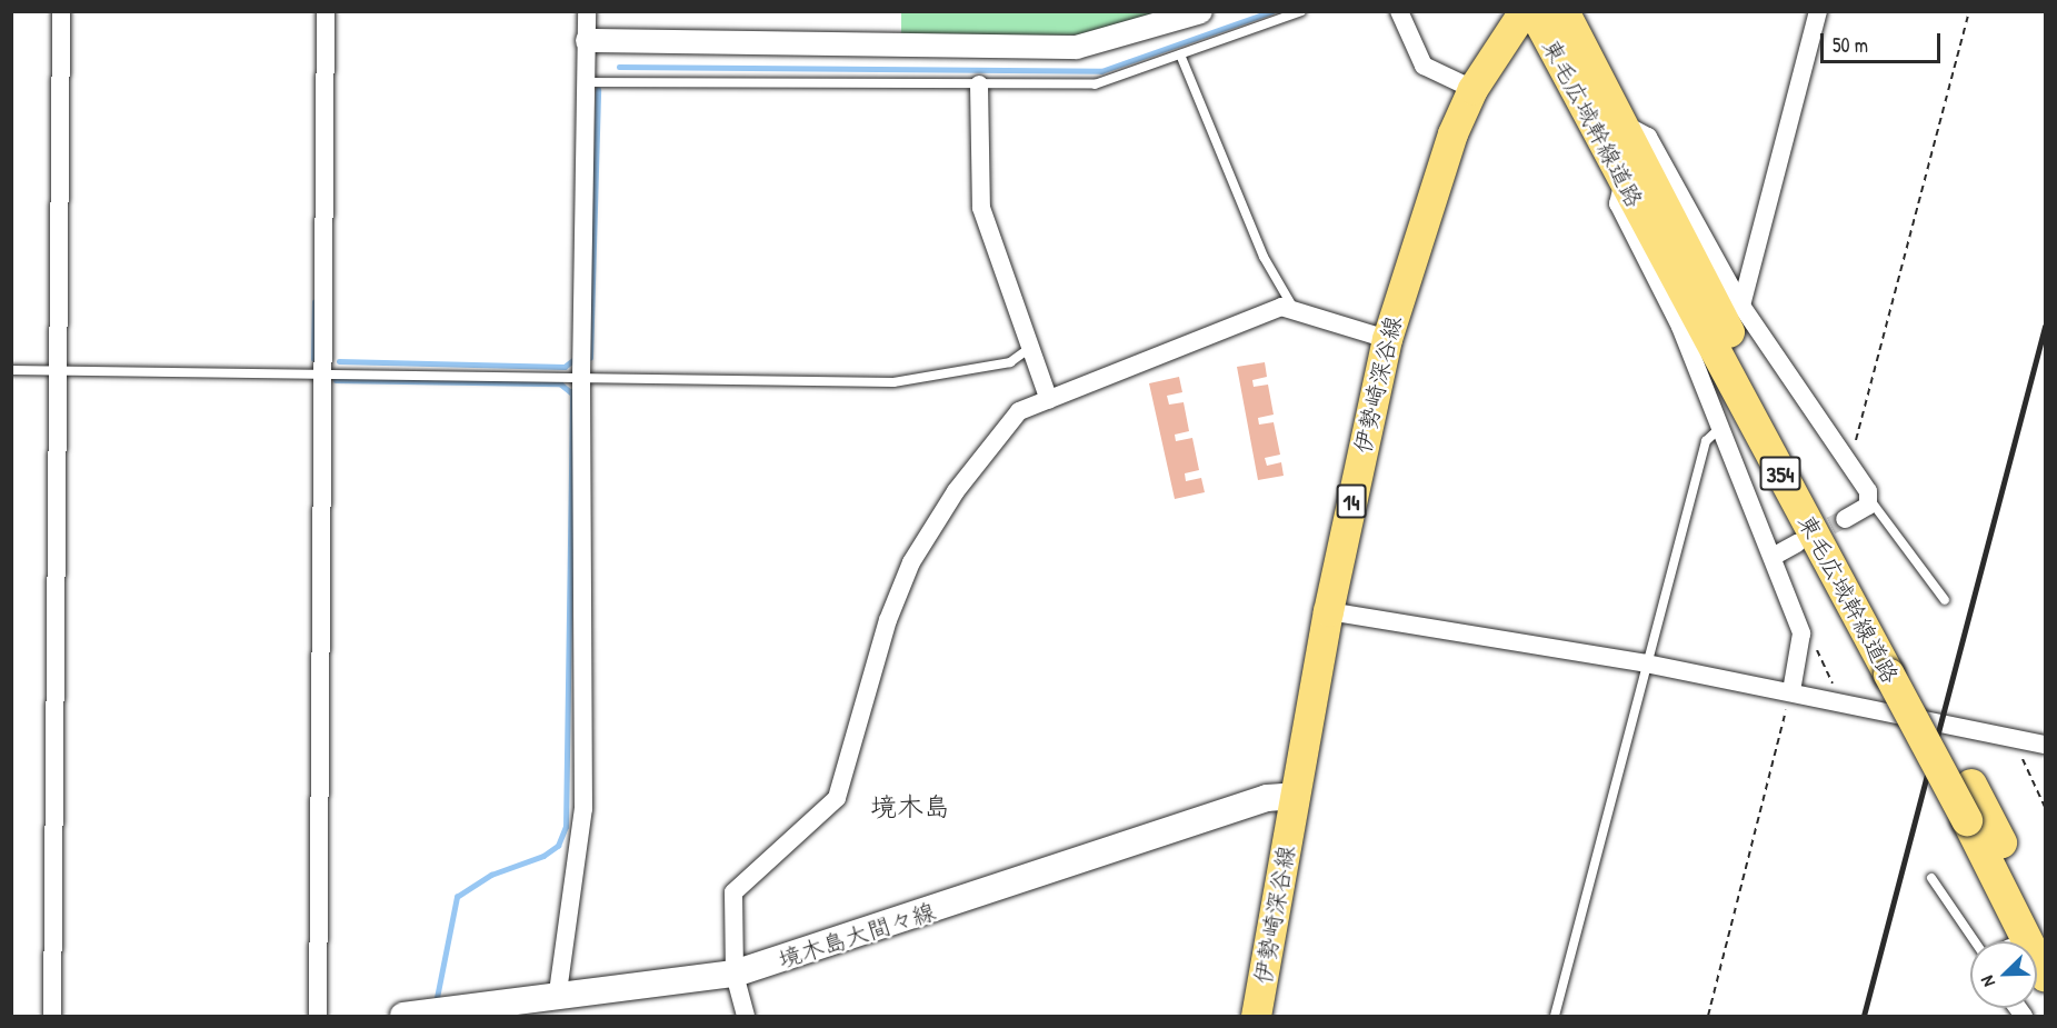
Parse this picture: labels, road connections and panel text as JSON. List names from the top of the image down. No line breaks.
{"streets":{"highway":["東毛広域幹線道路","354"],"main road":["伊勢崎深谷線","14","境木島大間々線"]},"crossings":[["伊勢崎深谷線","境木島大間々線"]],"districts":["境木島"],"scale_bar":"50 m","north":"bottom left"}
